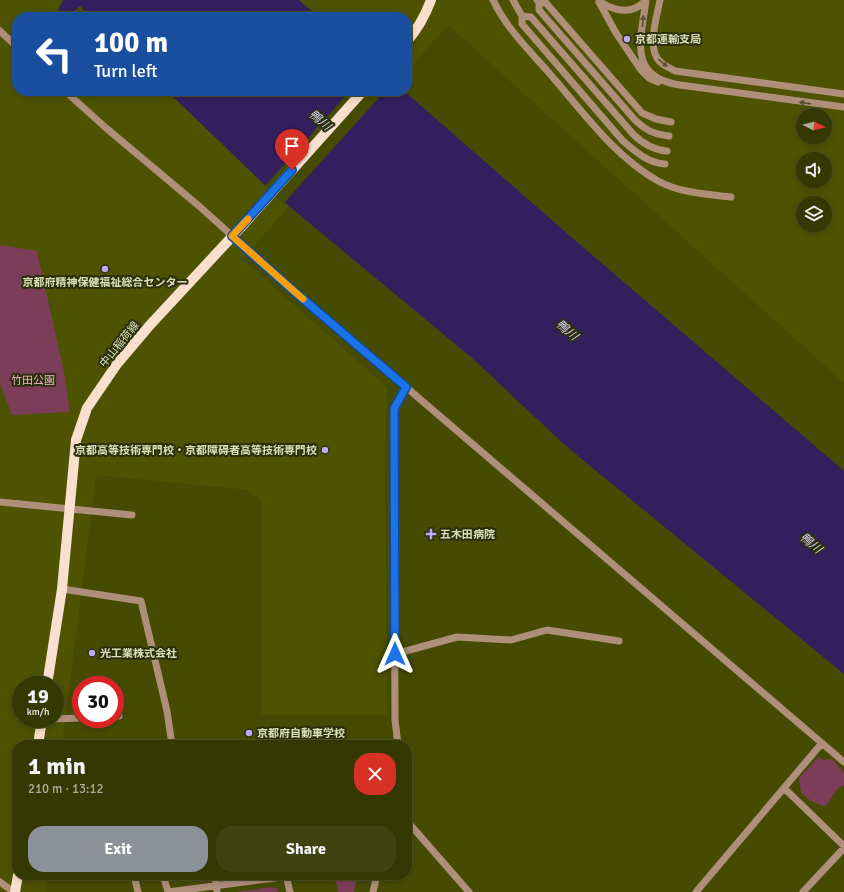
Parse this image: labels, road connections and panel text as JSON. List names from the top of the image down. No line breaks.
{"streets":{"main road":["中山稲荷線"]},"water":["鴨川"],"parks":["竹田公園"],"places":{"other":["京都運輸支局","京都府精神保健福祉総合センター","京都高等技術専門校・京都障碍者高等技術専門校","光工業株式会社","京都府自動車学校"],"health":["五木田病院"]},"north":"right","page":{"turn":["100 m","Turn left"],"speed":"19 km/h","limit":"30","heading":["1 min","210 m · 13:12"],"buttons":["Exit","Share"]}}
